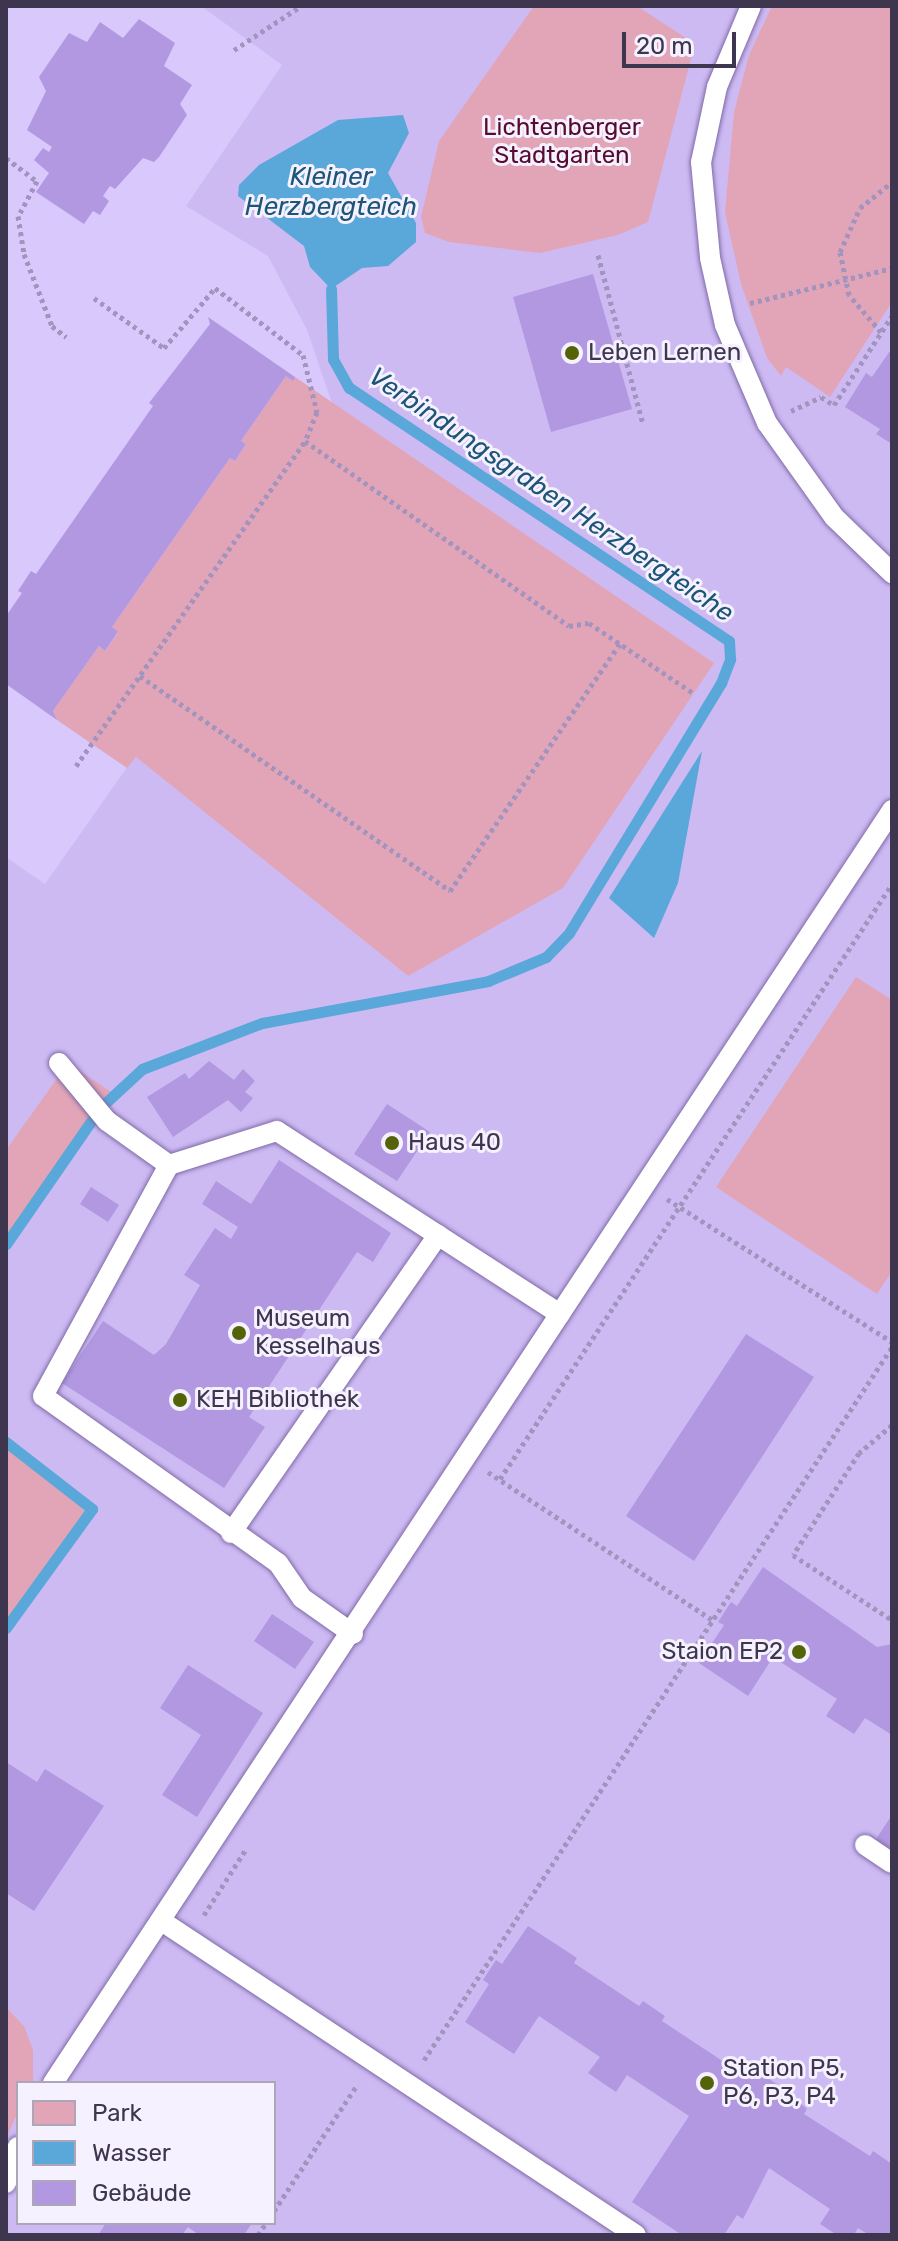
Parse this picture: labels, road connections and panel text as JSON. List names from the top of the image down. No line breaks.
{"water":["Kleiner Herzbergteich","Verbindungsgraben Herzbergteiche"],"parks":["Lichtenberger Stadtgarten"],"places":["Leben Lernen","Haus 40","Museum Kesselhaus","KEH Bibliothek","Staion EP2","Station P5, P6, P3, P4"],"legend":["Park","Wasser","Gebäude"],"scale_bar":"20 m"}
